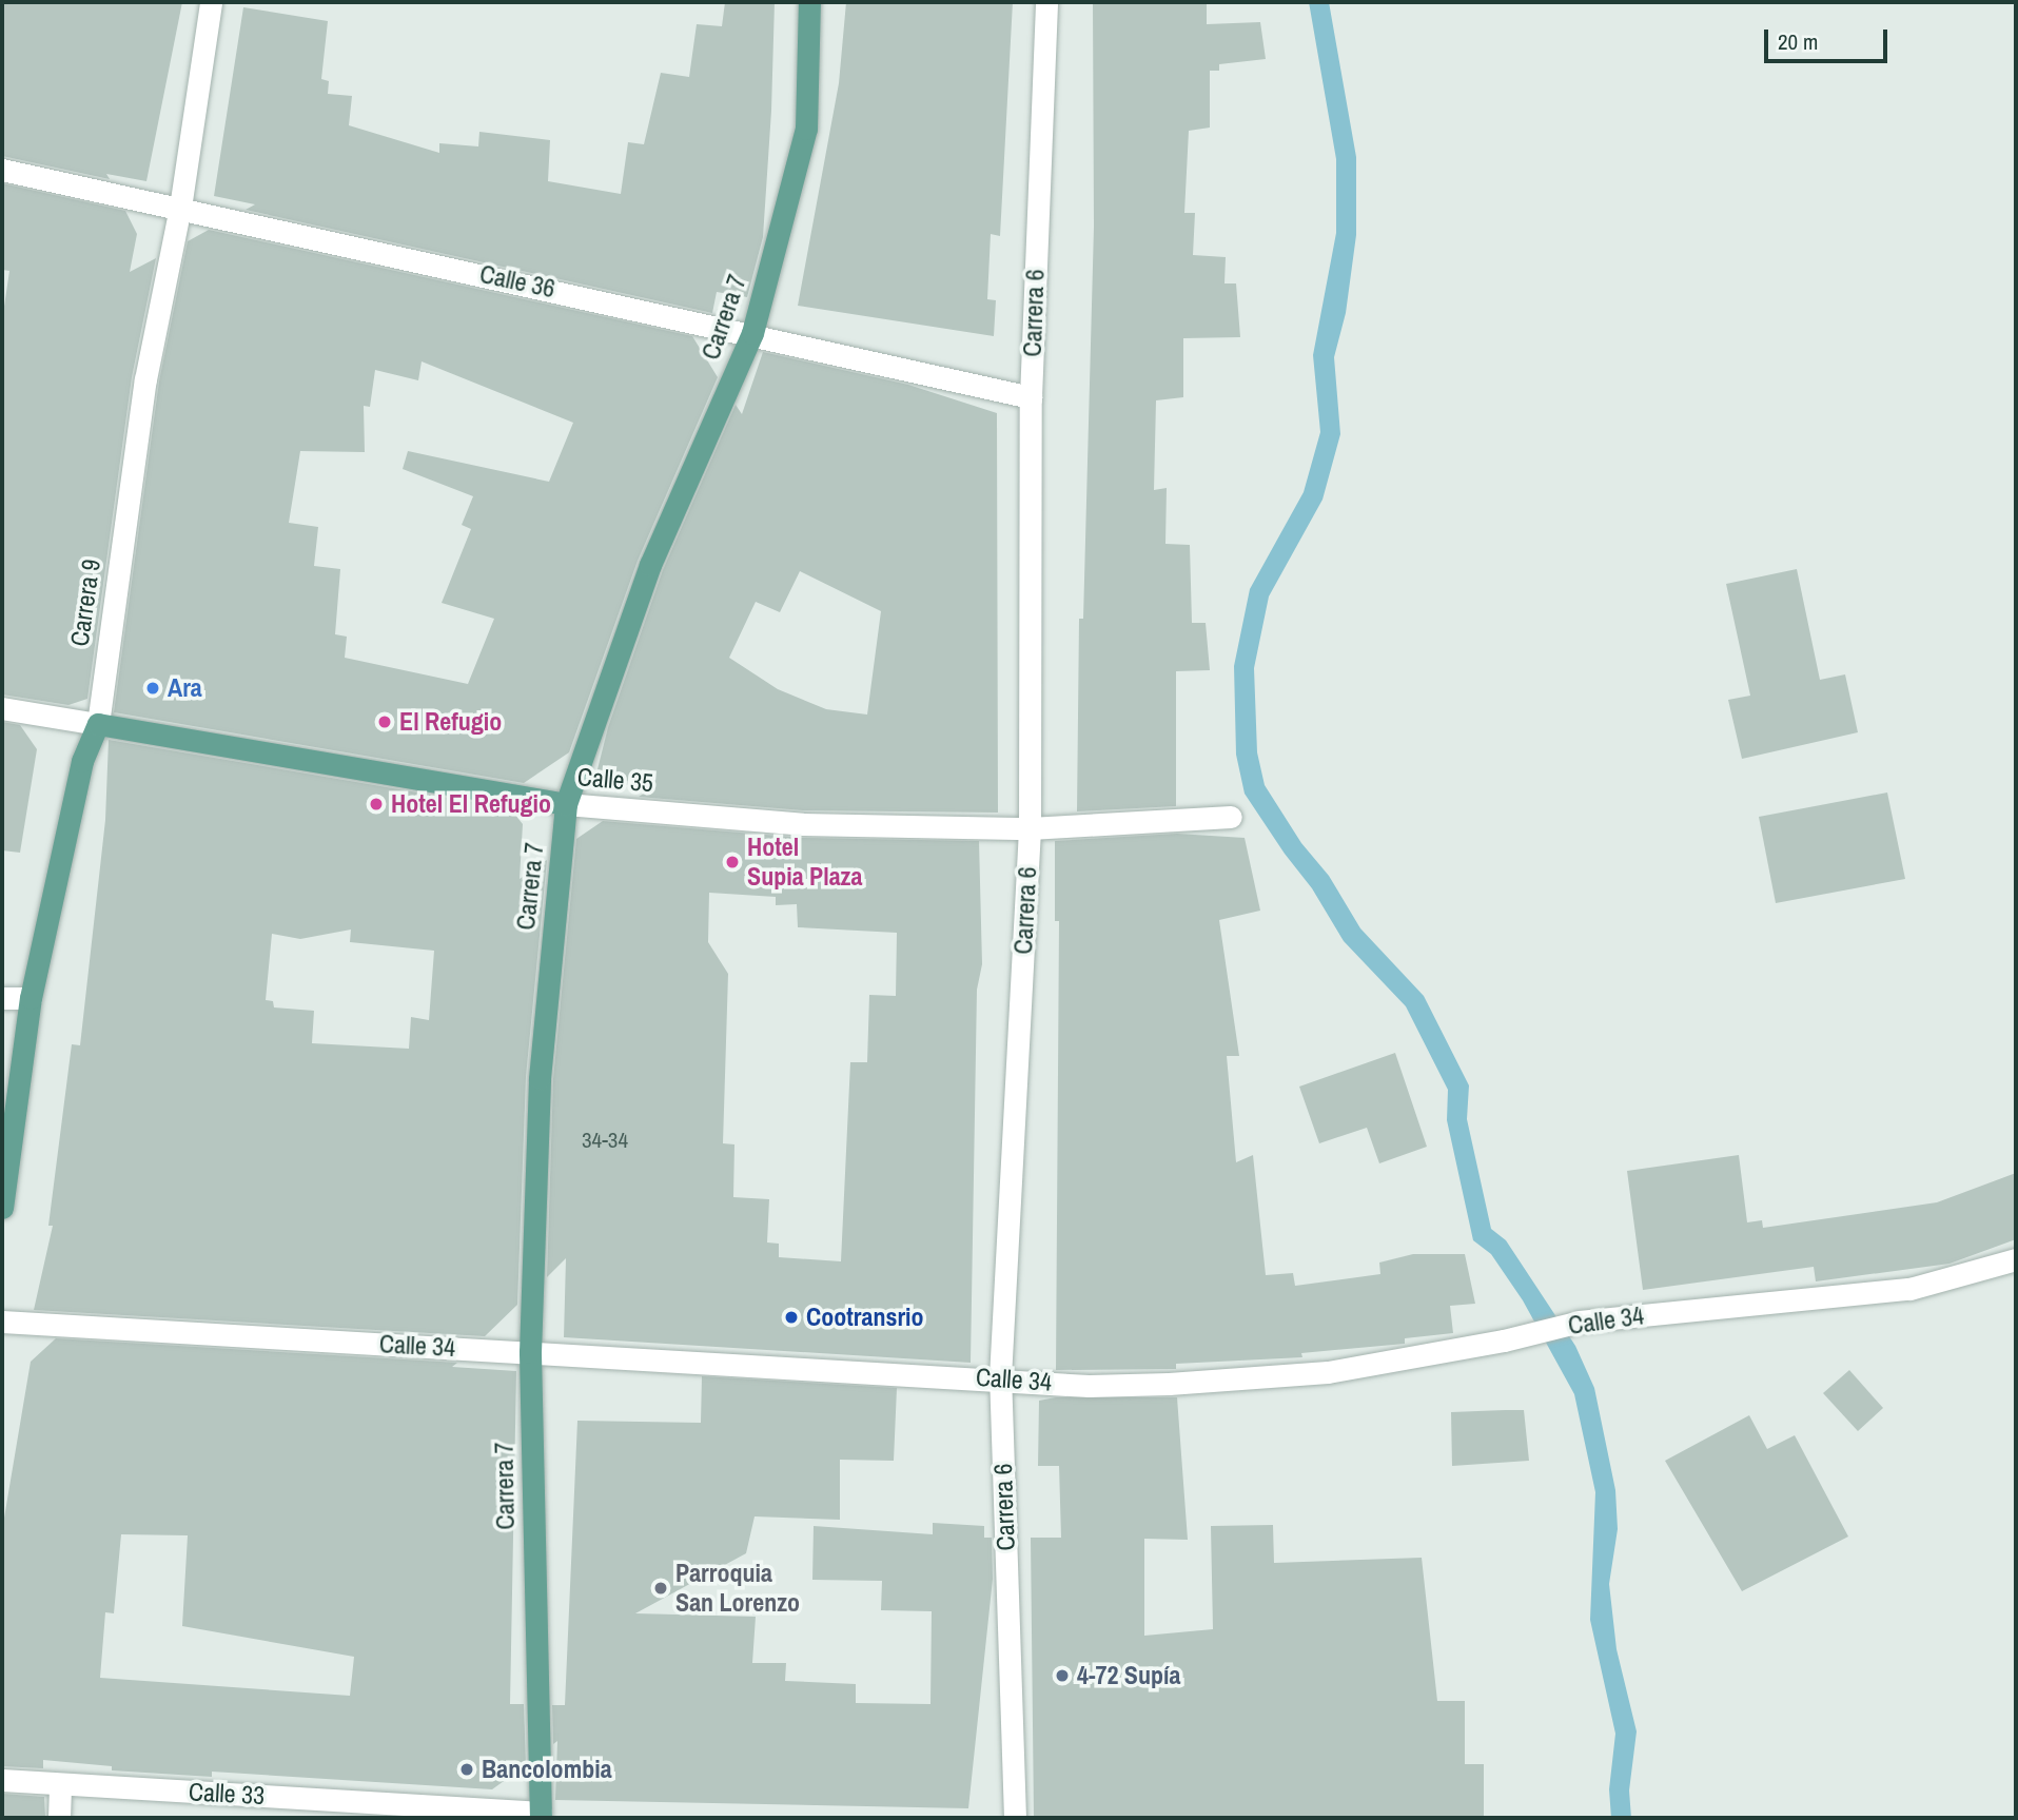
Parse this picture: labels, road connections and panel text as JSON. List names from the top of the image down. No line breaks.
{"streets":{"main road":["Carrera 7","Carrera 9","Calle 35"],"street":["Calle 36","Carrera 6","Calle 34","Calle 33"]},"crossings":[["Calle 36","Carrera 6"],["Calle 36","Carrera 7"],["Calle 36","Carrera 9"],["Carrera 6","Calle 35"],["Carrera 6","Calle 34"],["Carrera 7","Calle 35"],["Carrera 7","Calle 34"],["Carrera 7","Calle 33"],["Carrera 9","Calle 35"]],"places":["Ara","El Refugio","Hotel El Refugio","Hotel Supia Plaza","Cootransrio","Parroquia San Lorenzo","4-72 Supía","Bancolombia"],"house_numbers":["34-34"],"scale_bar":"20 m"}
